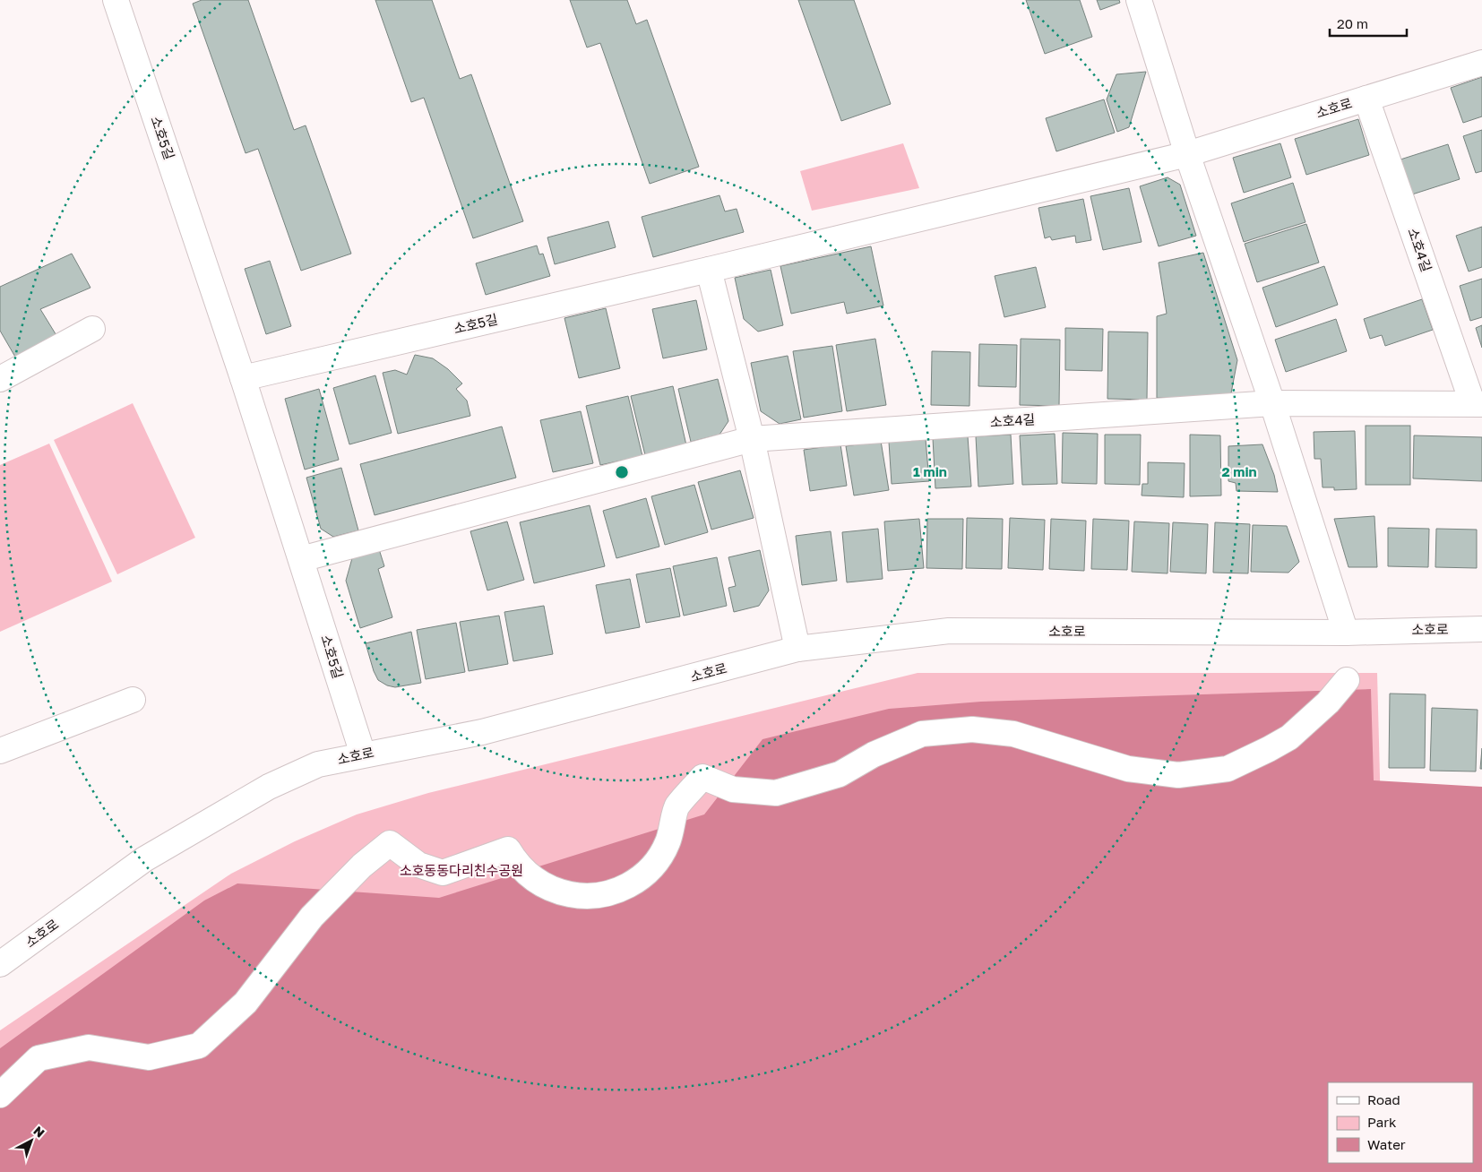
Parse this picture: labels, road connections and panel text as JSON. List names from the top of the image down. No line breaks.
{"streets":{"street":["소호로","소호5길","소호4길"]},"crossings":[["소호로","소호5길"],["소호로","소호4길"]],"parks":["소호동동다리친수공원"],"legend":["Road","Park","Water"],"scale_bar":"20 m","north":"top right","rings":["1 min","2 min"]}
